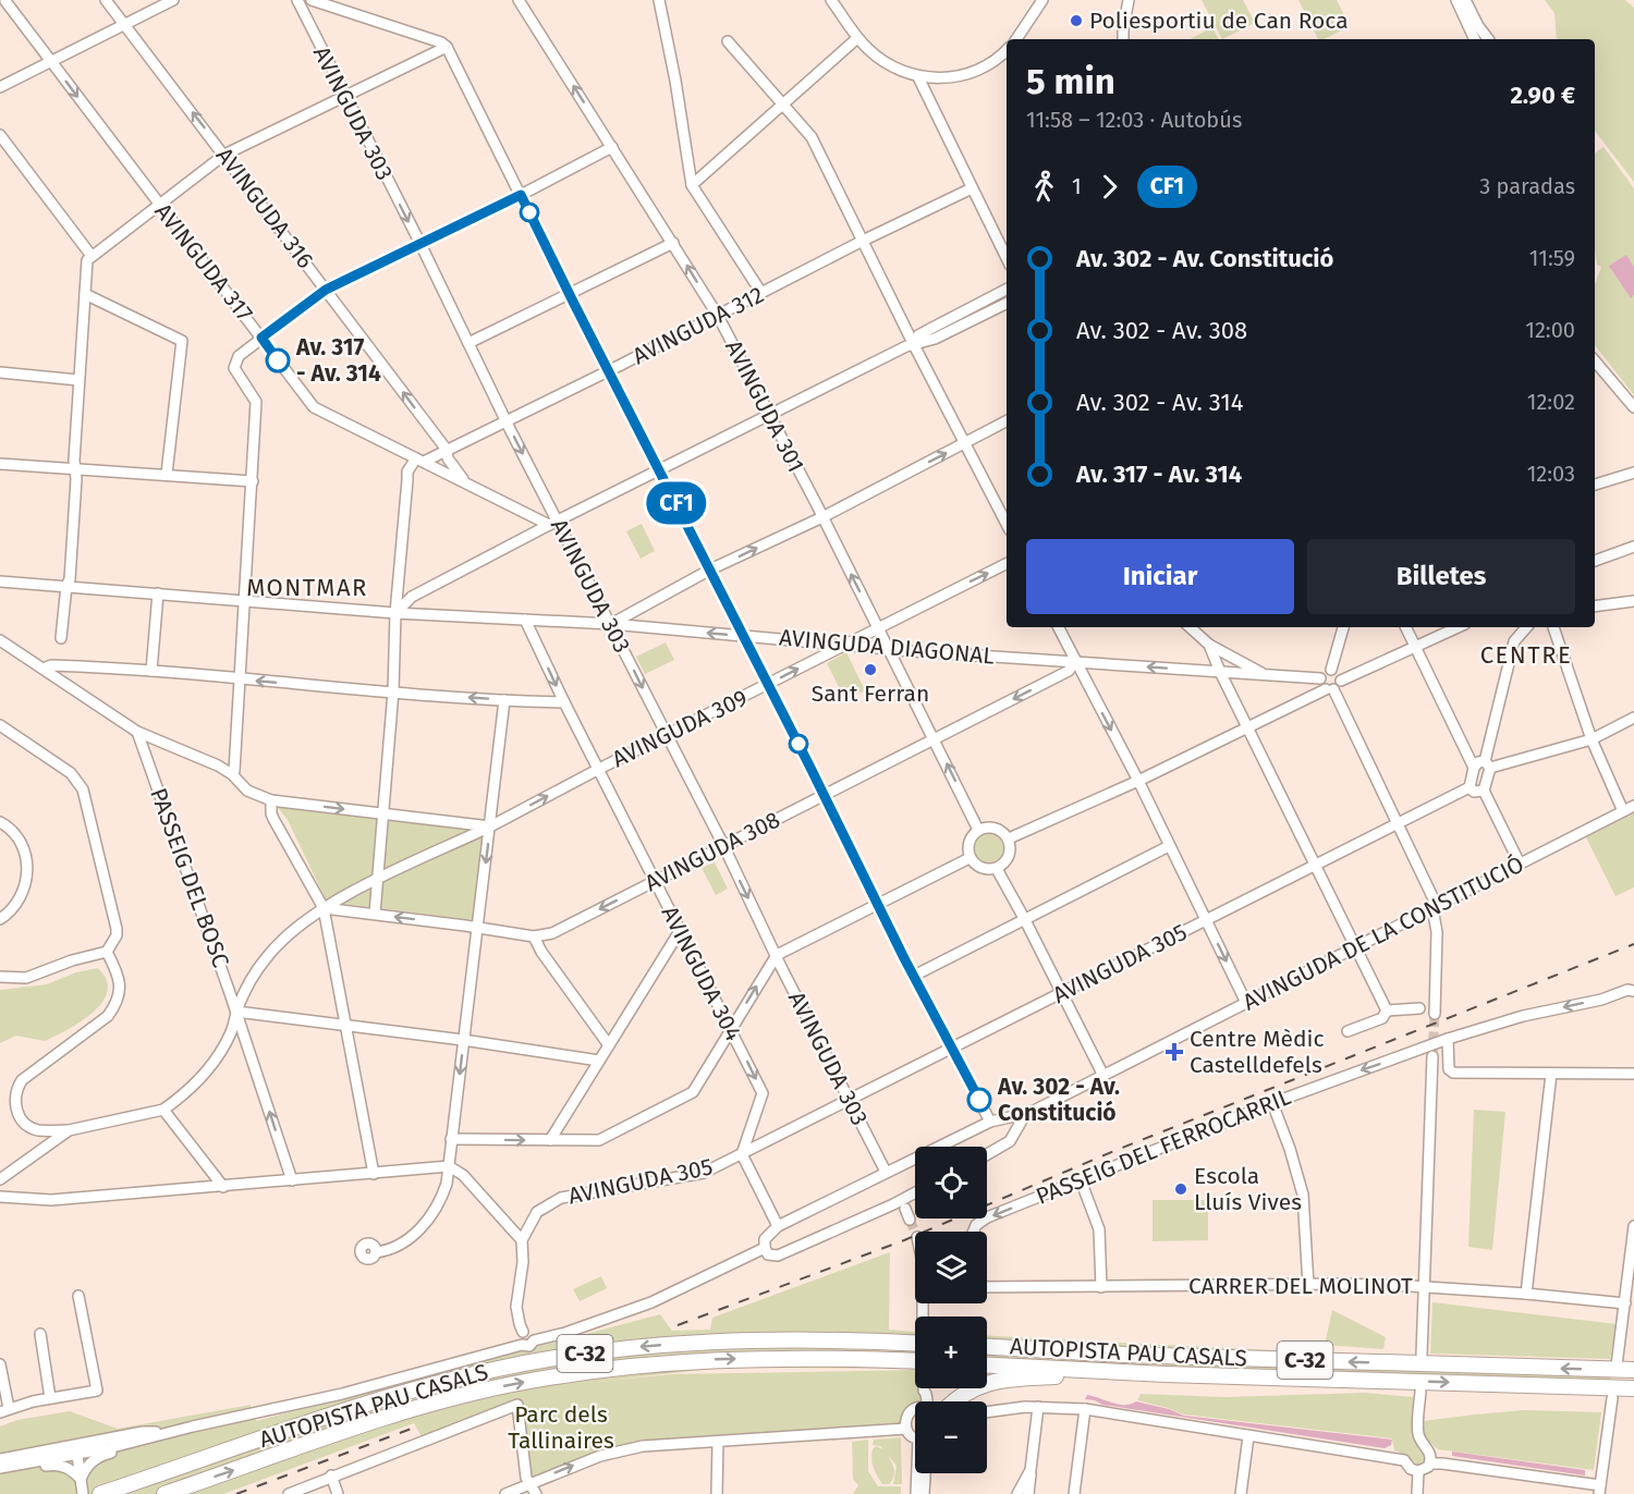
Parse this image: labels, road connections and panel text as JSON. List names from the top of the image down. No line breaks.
{"streets":{"highway":["AUTOPISTA PAU CASALS","C-32"],"street":["AVINGUDA 303","AVINGUDA 316","AVINGUDA 317","AVINGUDA 312","AVINGUDA 301","AVINGUDA DIAGONAL","AVINGUDA 309","AVINGUDA 308","PASSEIG DEL BOSC","AVINGUDA DE LA CONSTITUCIÓ","AVINGUDA 305","AVINGUDA 304","PASSEIG DEL FERROCARRIL","CARRER DEL MOLINOT"]},"crossings":[["AVINGUDA 303","AVINGUDA 317"],["AVINGUDA 303","AVINGUDA 312"],["AVINGUDA 303","AVINGUDA DIAGONAL"],["AVINGUDA 303","AVINGUDA 309"],["AVINGUDA 303","AVINGUDA 308"],["AVINGUDA 303","AVINGUDA DE LA CONSTITUCIÓ"],["AVINGUDA 303","AVINGUDA 305"],["AVINGUDA 316","AVINGUDA 317"],["AVINGUDA 316","AVINGUDA 312"],["AVINGUDA 317","AVINGUDA 312"],["AVINGUDA 312","AVINGUDA 301"],["AVINGUDA 301","AVINGUDA DIAGONAL"],["AVINGUDA 301","AVINGUDA 309"],["AVINGUDA 301","AVINGUDA 308"],["AVINGUDA DIAGONAL","AVINGUDA 309"],["AVINGUDA DIAGONAL","AVINGUDA 308"],["AVINGUDA DIAGONAL","AVINGUDA 304"],["AVINGUDA 309","AVINGUDA 308"],["AVINGUDA 309","PASSEIG DEL BOSC"],["AVINGUDA 309","AVINGUDA 304"],["AVINGUDA 308","AVINGUDA 304"],["AVINGUDA 305","AVINGUDA 304"]],"one_way":["AVINGUDA 303","AVINGUDA 316","AVINGUDA 301","AVINGUDA 308","AVINGUDA 304","PASSEIG DEL FERROCARRIL"],"districts":["MONTMAR","CENTRE"],"parks":["Parc dels Tallinaires"],"places":{"other":["Poliesportiu de Can Roca","Av. 317 - Av. 314","Sant Ferran","Av. 302 - Av. Constitució","Escola Lluís Vives"],"health":["Centre Mèdic Castelldefels"]},"lines":["bus line CF1"],"page":{"on_map":"CF1","heading":["5 min","11:58 – 12:03 · Autobús","2.90 €"],"legs":["1","CF1","3 paradas"],"list":[{"name":"Av. 302 - Av. Constitució","value":"11:59"},{"name":"Av. 302 - Av. 308","value":"12:00"},{"name":"Av. 302 - Av. 314","value":"12:02"},{"name":"Av. 317 - Av. 314","value":"12:03"}],"buttons":["Iniciar","Billetes"],"map_buttons":["+","−"]}}
